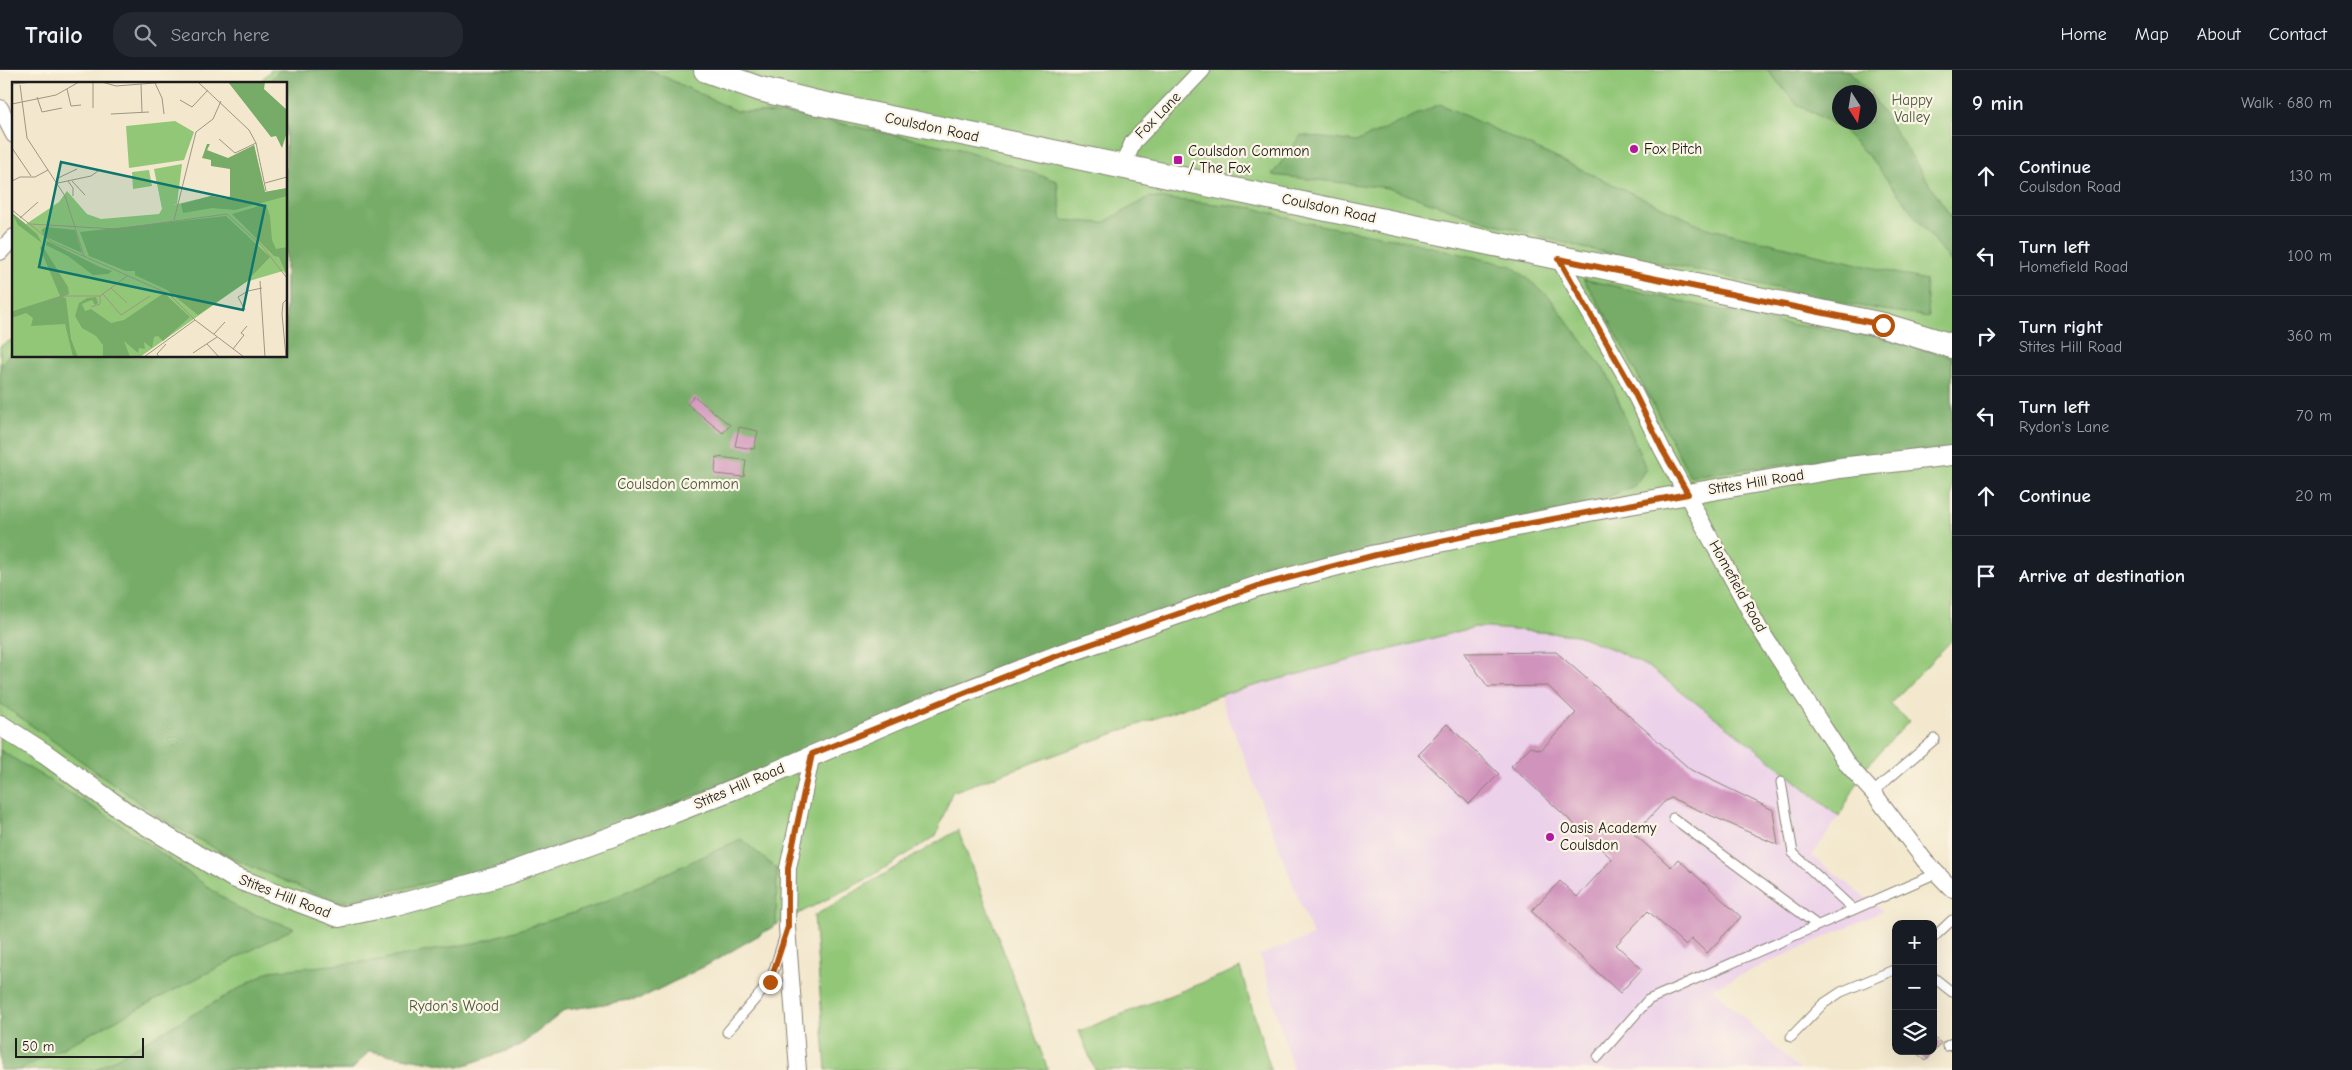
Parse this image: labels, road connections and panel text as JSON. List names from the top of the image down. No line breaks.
{"streets":{"main road":["Coulsdon Road"],"street":["Fox Lane","Stites Hill Road","Homefield Road"]},"crossings":[["Fox Lane","Coulsdon Road"],["Coulsdon Road","Homefield Road"],["Stites Hill Road","Homefield Road"]],"parks":["Happy Valley","Coulsdon Common","Rydon's Wood"],"places":{"other":["Fox Pitch","Oasis Academy Coulsdon"],"transit":["Coulsdon Common / The Fox"]},"scale_bar":"50 m","north":"bottom","page":{"header":"Trailo","search":"Search here","nav":["Home","Map","About","Contact"],"heading":["9 min","Walk · 680 m"],"list":[["Continue","Coulsdon Road","130 m"],["Turn left","Homefield Road","100 m"],["Turn right","Stites Hill Road","360 m"],["Turn left","Rydon's Lane","70 m"],["Continue","20 m"],"Arrive at destination"],"map_buttons":["+","−"],"scale":"50 m"}}
